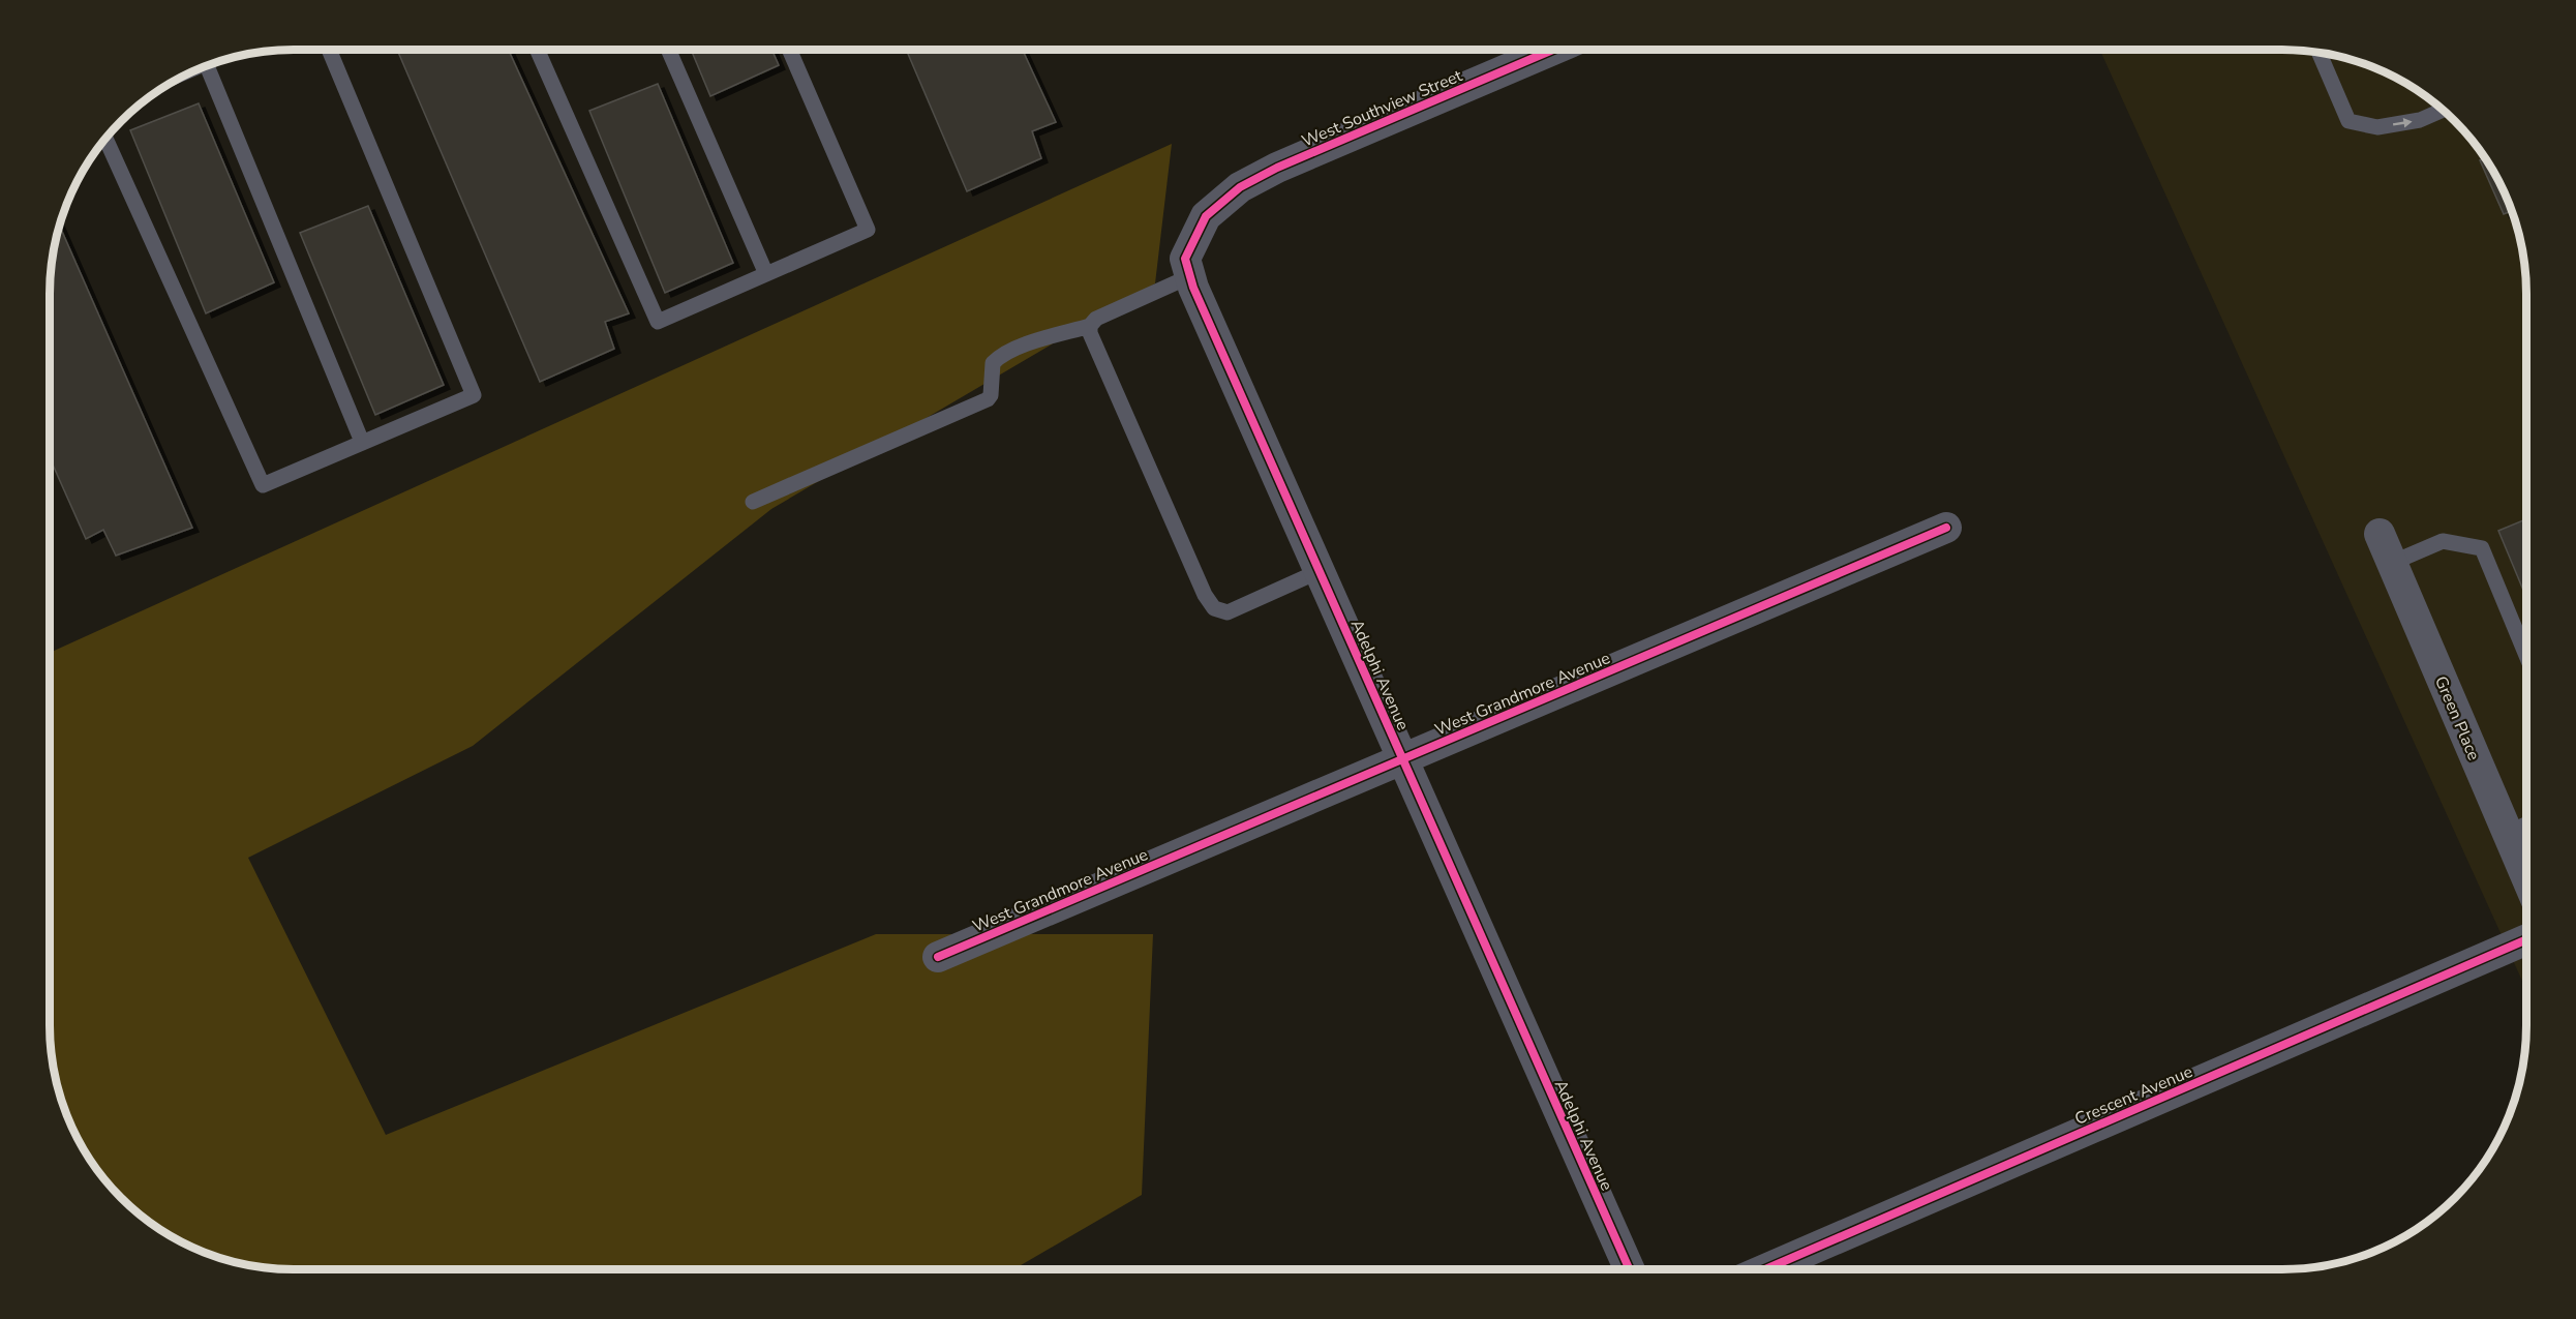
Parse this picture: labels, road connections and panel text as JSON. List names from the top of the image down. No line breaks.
{"streets":{"street":["West Southview Street","Adelphi Avenue","West Grandmore Avenue","Green Place","Crescent Avenue"]},"crossings":[["West Southview Street","Adelphi Avenue"],["Adelphi Avenue","West Grandmore Avenue"]]}
